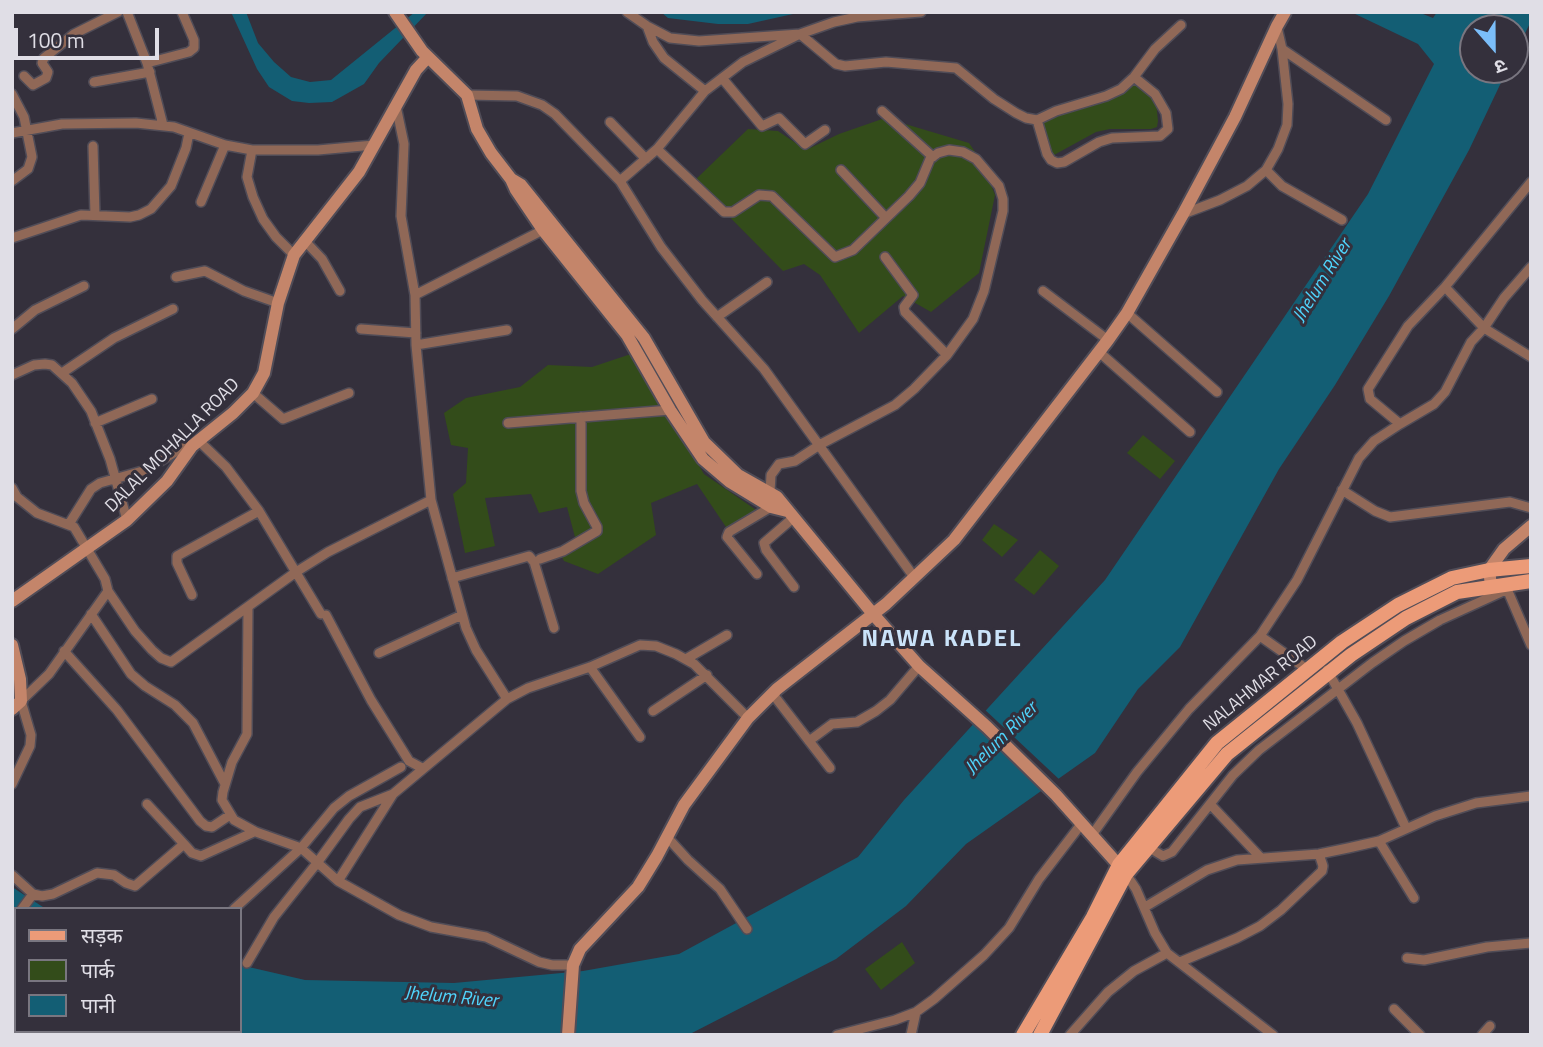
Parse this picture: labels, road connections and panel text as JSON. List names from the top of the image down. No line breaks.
{"streets":{"main road":["NALAHMAR ROAD"],"street":["DALAL MOHALLA ROAD"]},"districts":["NAWA KADEL"],"water":["Jhelum River"],"legend":["सड़क","पार्क","पानी"],"scale_bar":"100 m","north":"bottom"}
